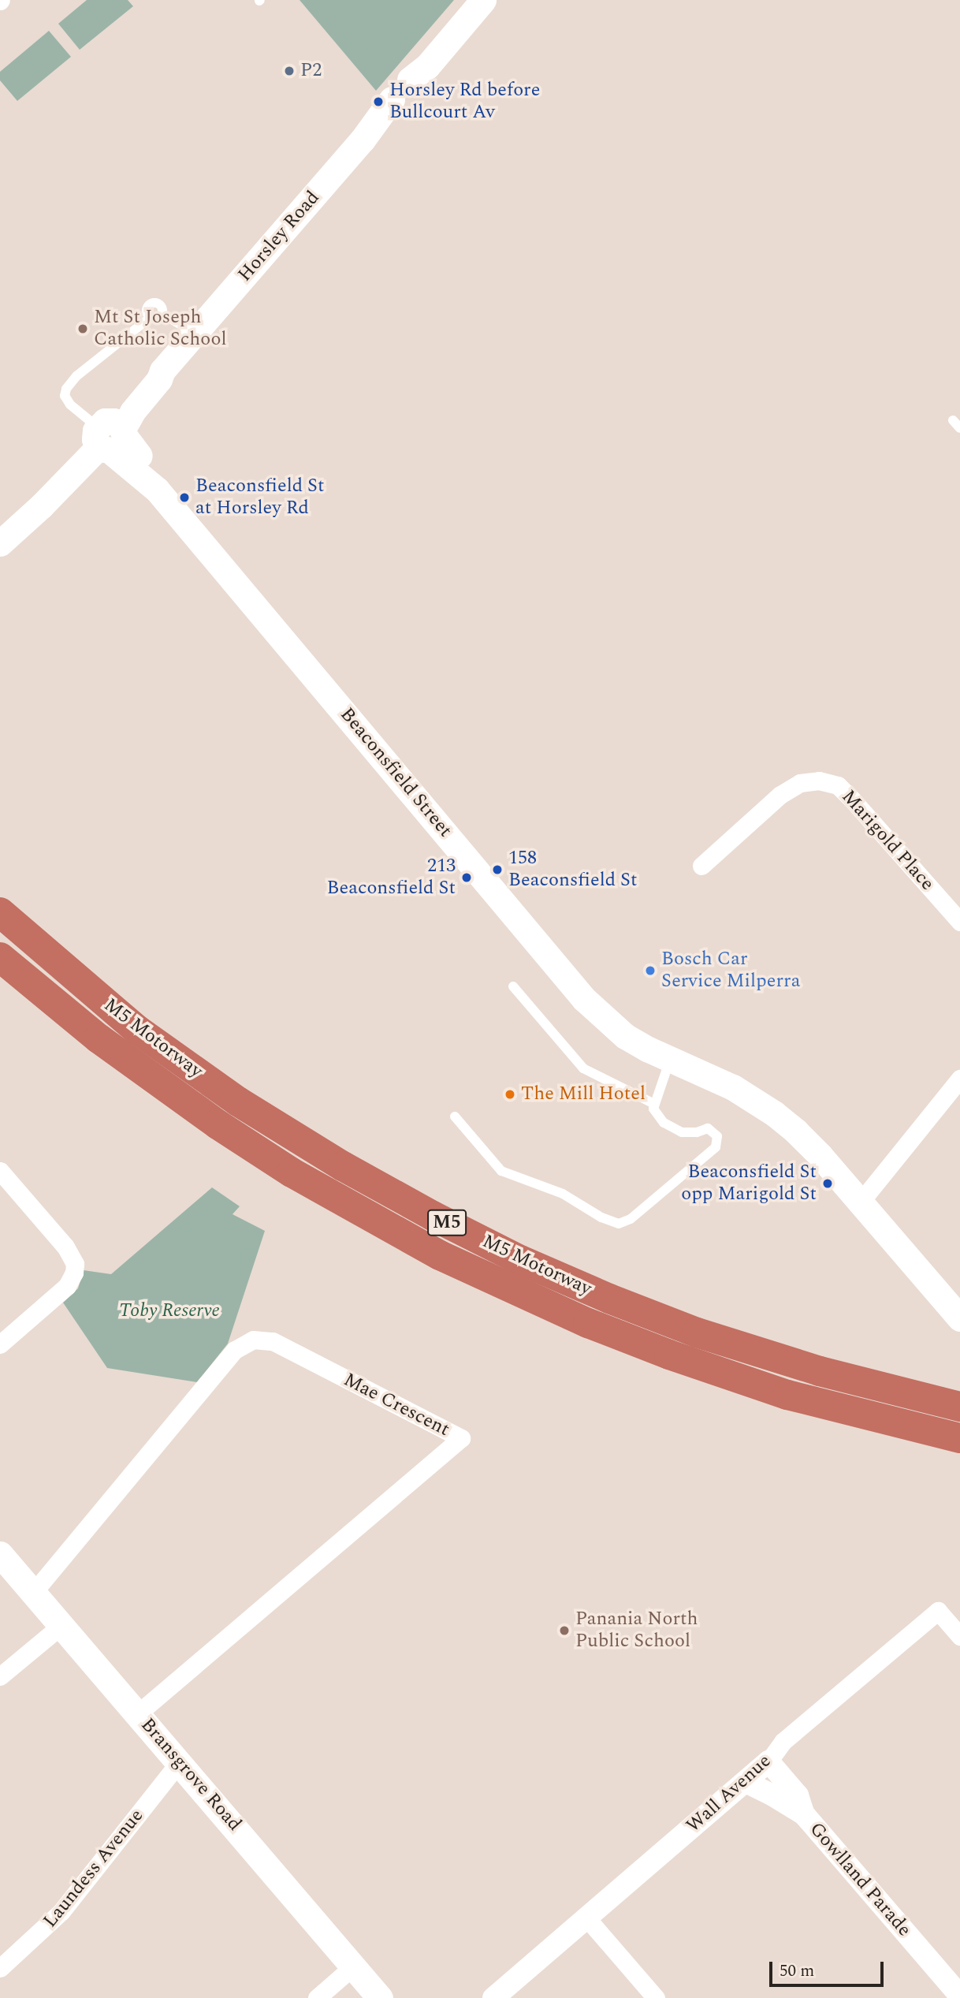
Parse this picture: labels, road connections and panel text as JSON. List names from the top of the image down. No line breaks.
{"streets":{"highway":["M5 Motorway","M5"],"main road":["Horsley Road","Beaconsfield Street","Bransgrove Road"],"street":["Marigold Place","Mae Crescent","Wall Avenue","Laundess Avenue","Gowlland Parade"]},"crossings":[["Horsley Road","Beaconsfield Street"],["Mae Crescent","Bransgrove Road"],["Bransgrove Road","Laundess Avenue"],["Wall Avenue","Gowlland Parade"]],"parks":["Toby Reserve"],"places":["P2","Horsley Rd before Bullcourt Av","Mt St Joseph Catholic School","Beaconsfield St at Horsley Rd","158 Beaconsfield St","213 Beaconsfield St","Bosch Car Service Milperra","The Mill Hotel","Beaconsfield St opp Marigold St","Panania North Public School"],"scale_bar":"50 m"}
